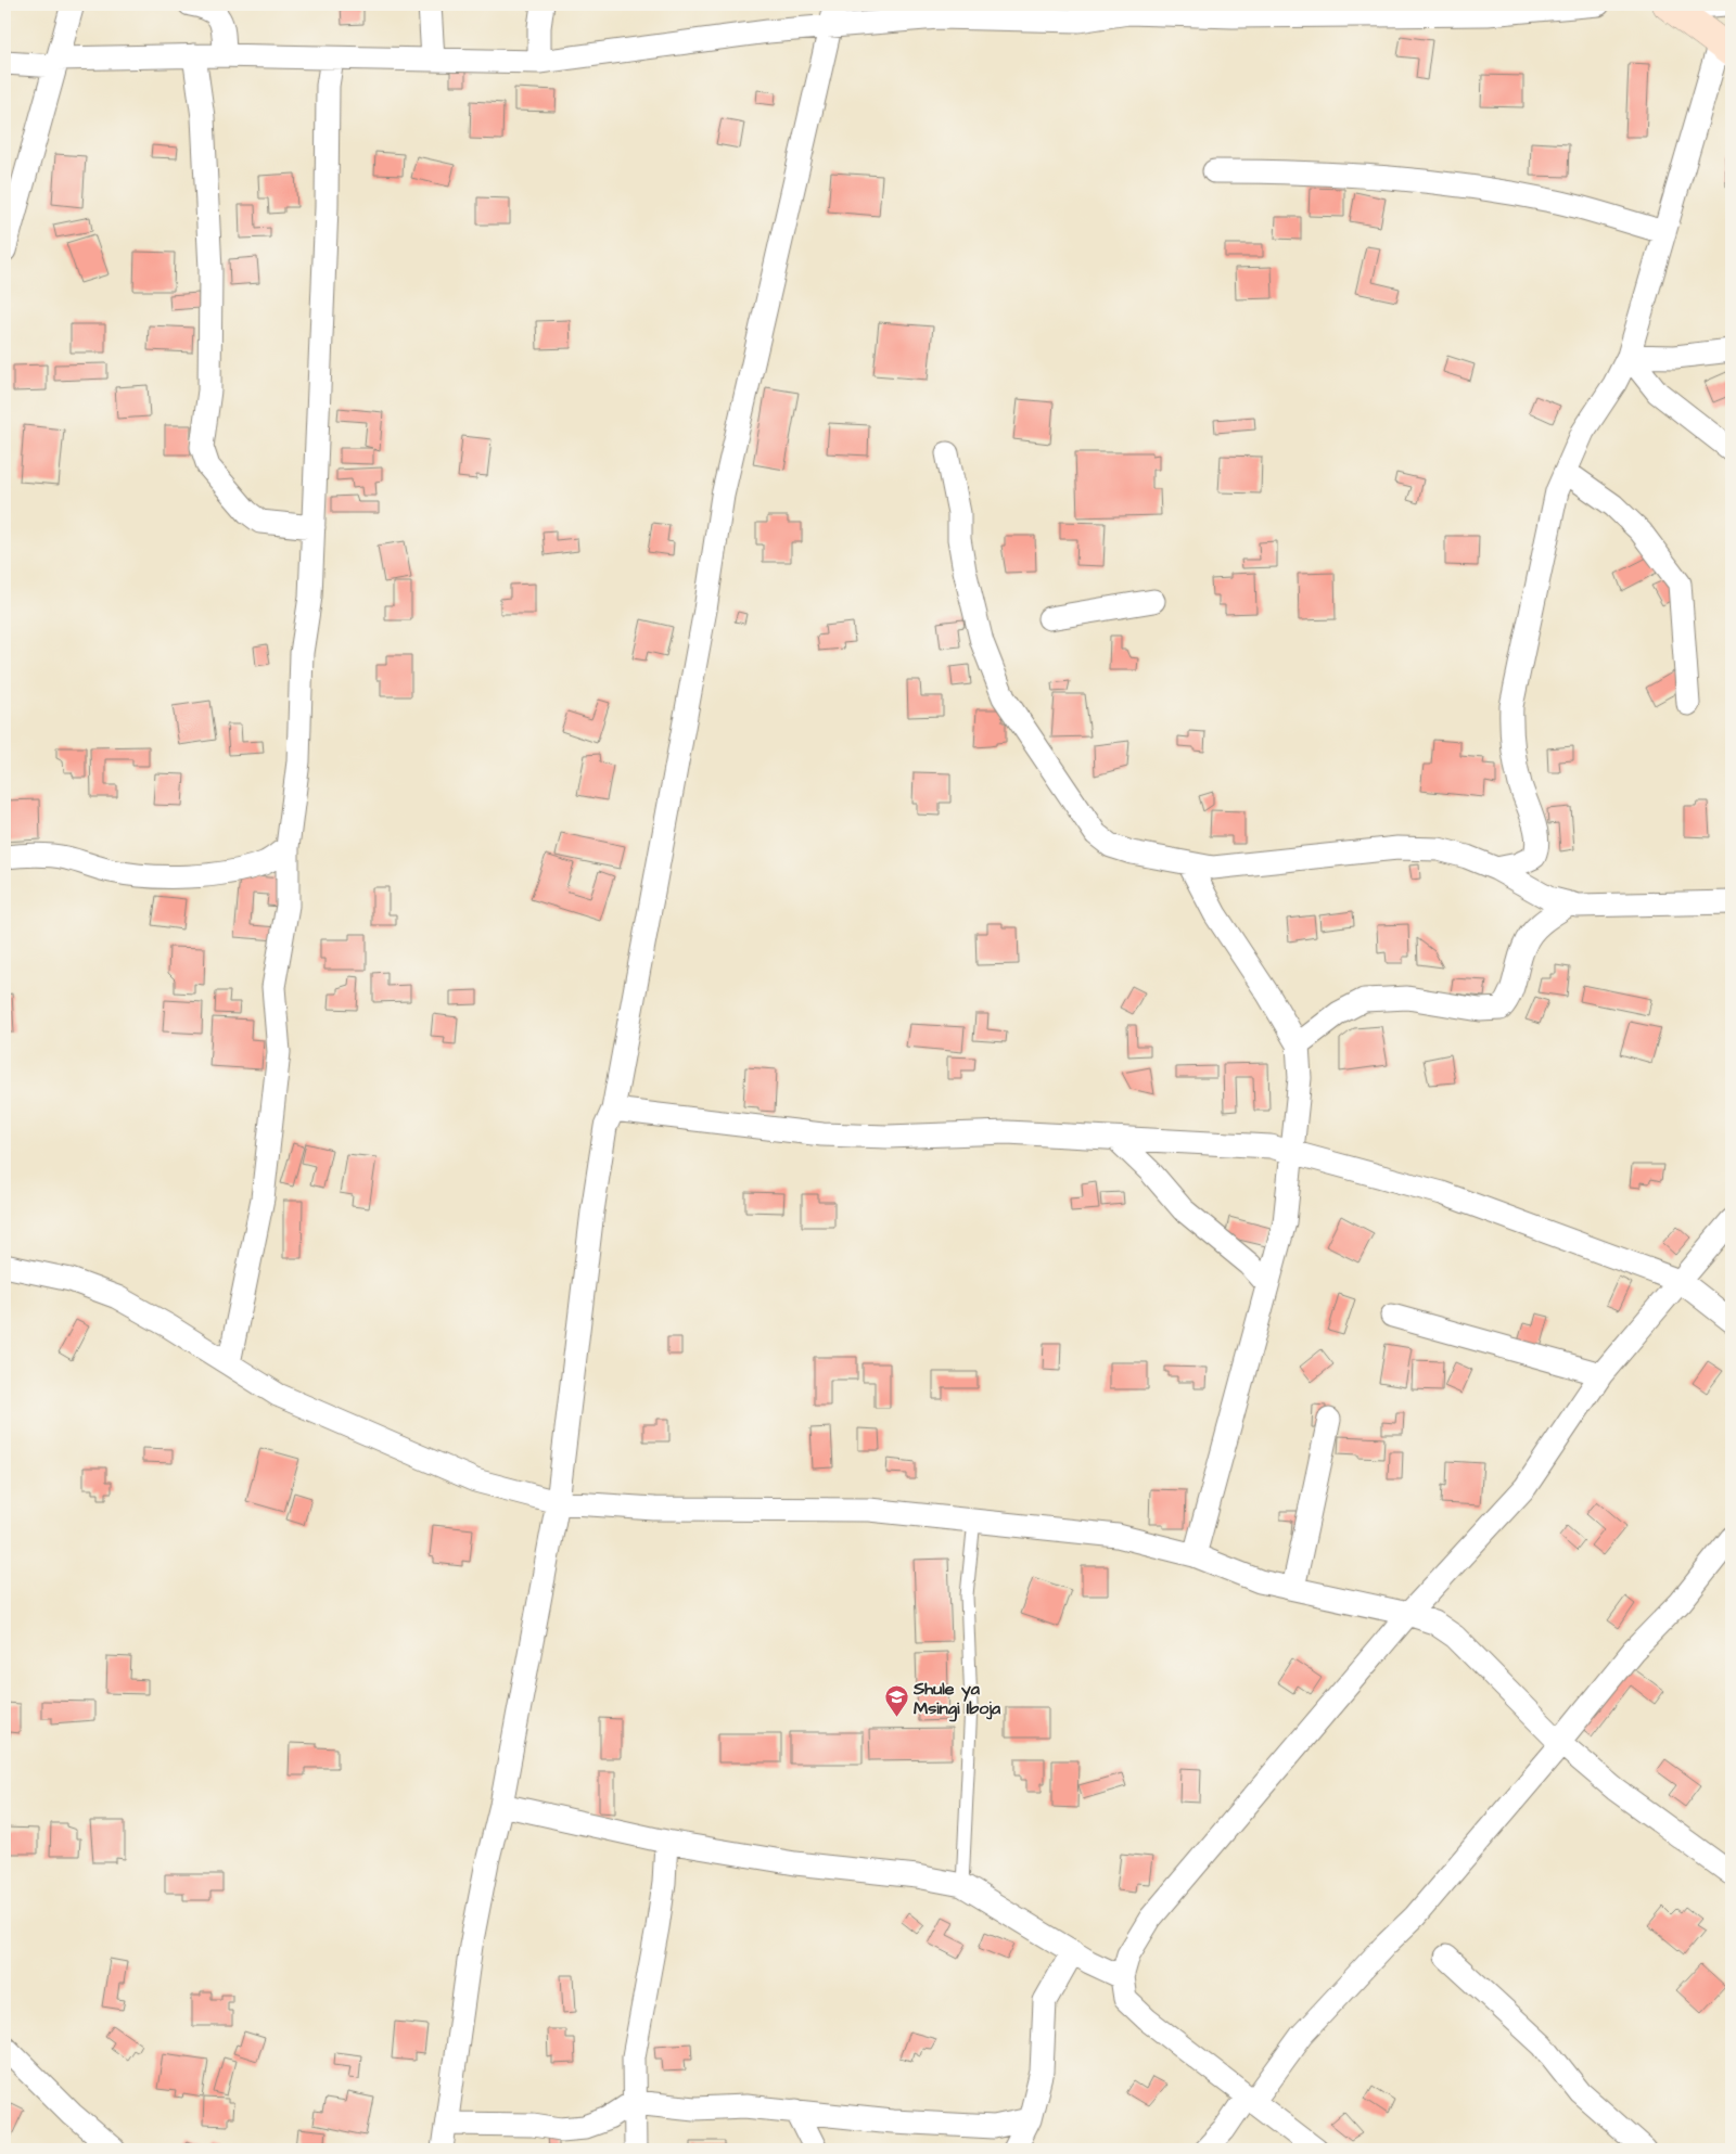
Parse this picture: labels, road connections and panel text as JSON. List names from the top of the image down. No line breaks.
{"places":{"school or university":["Shule ya Msingi Iboja"]}}
